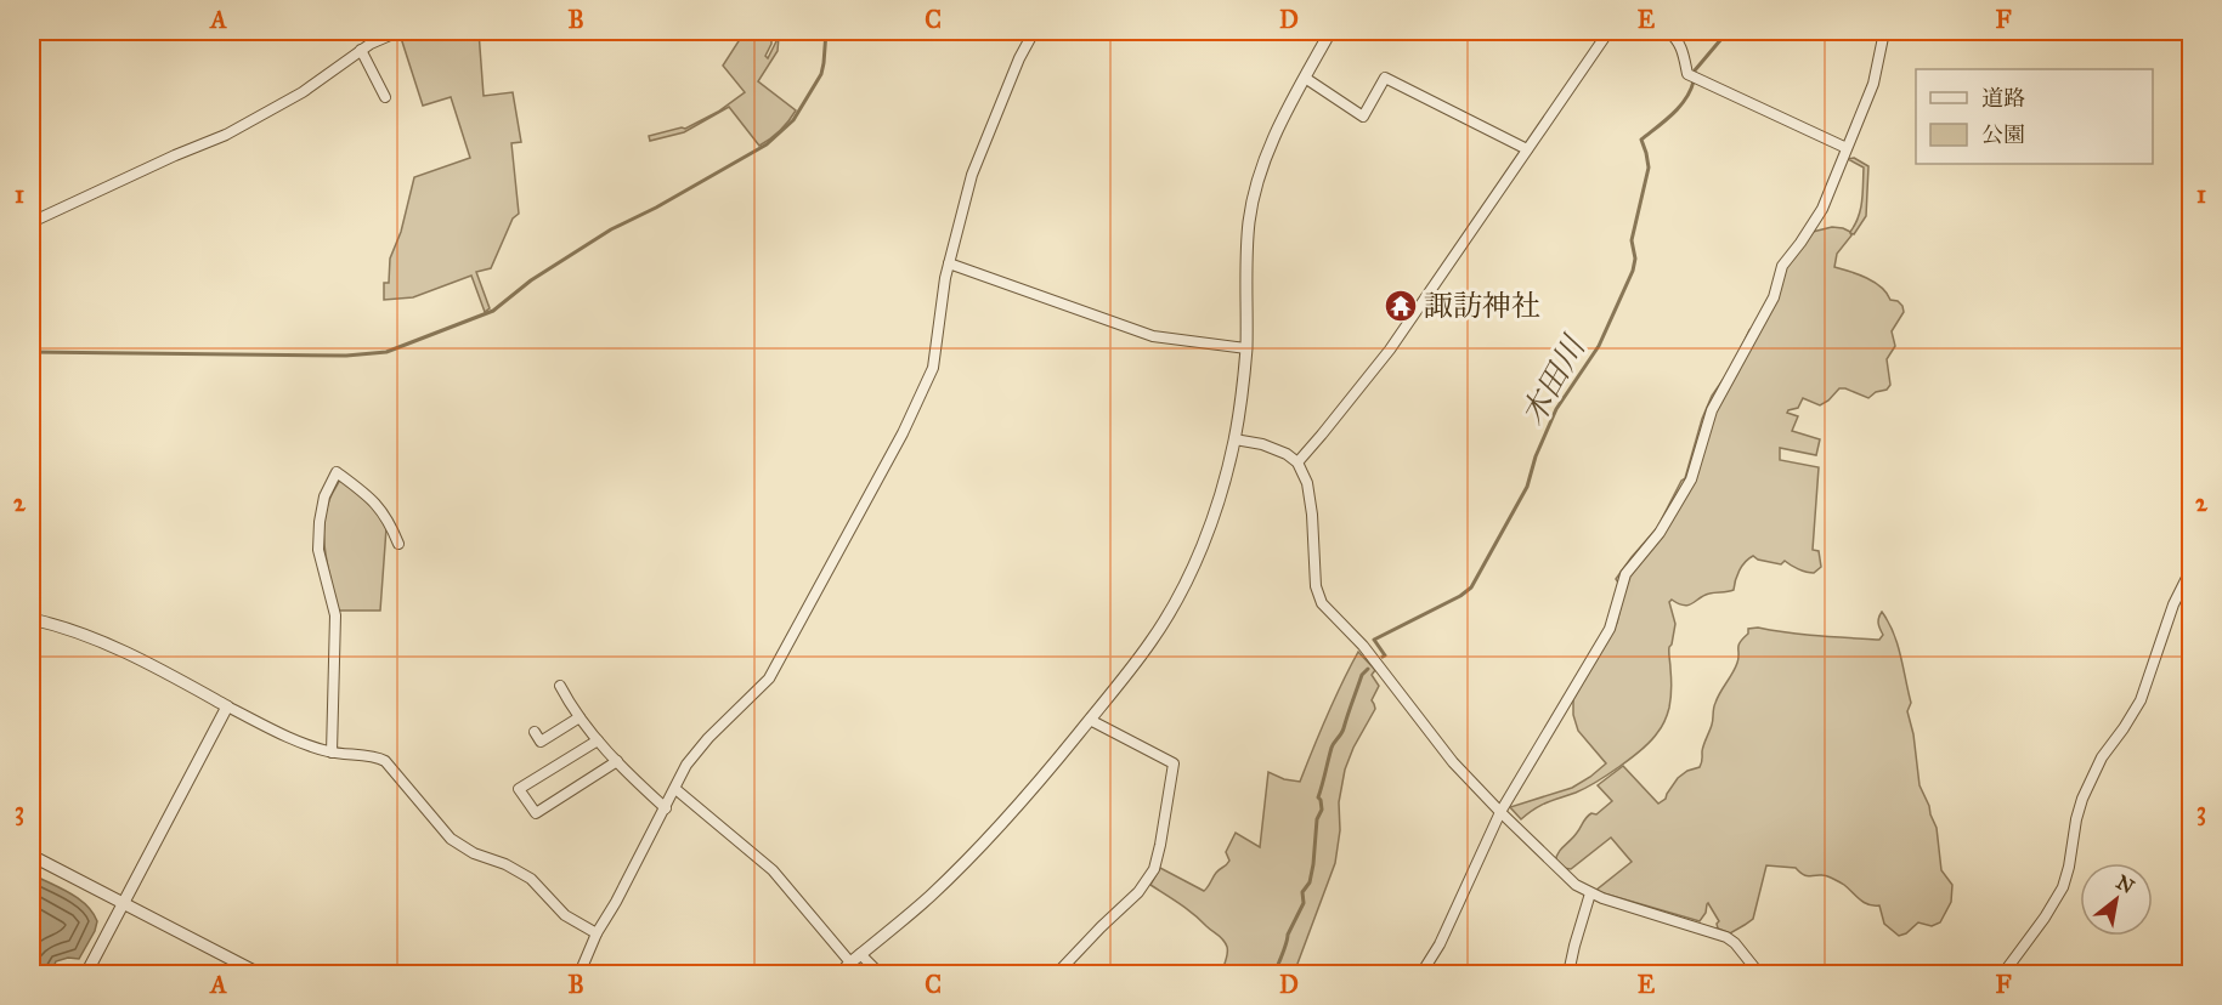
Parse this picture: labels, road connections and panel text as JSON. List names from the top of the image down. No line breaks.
{"water":["木田川"],"places":{"temple":["諏訪神社"]},"legend":["道路","公園"],"north":"top right","grid":{"columns":["A","B","C","D","E","F"],"rows":["1","2","3"]}}
